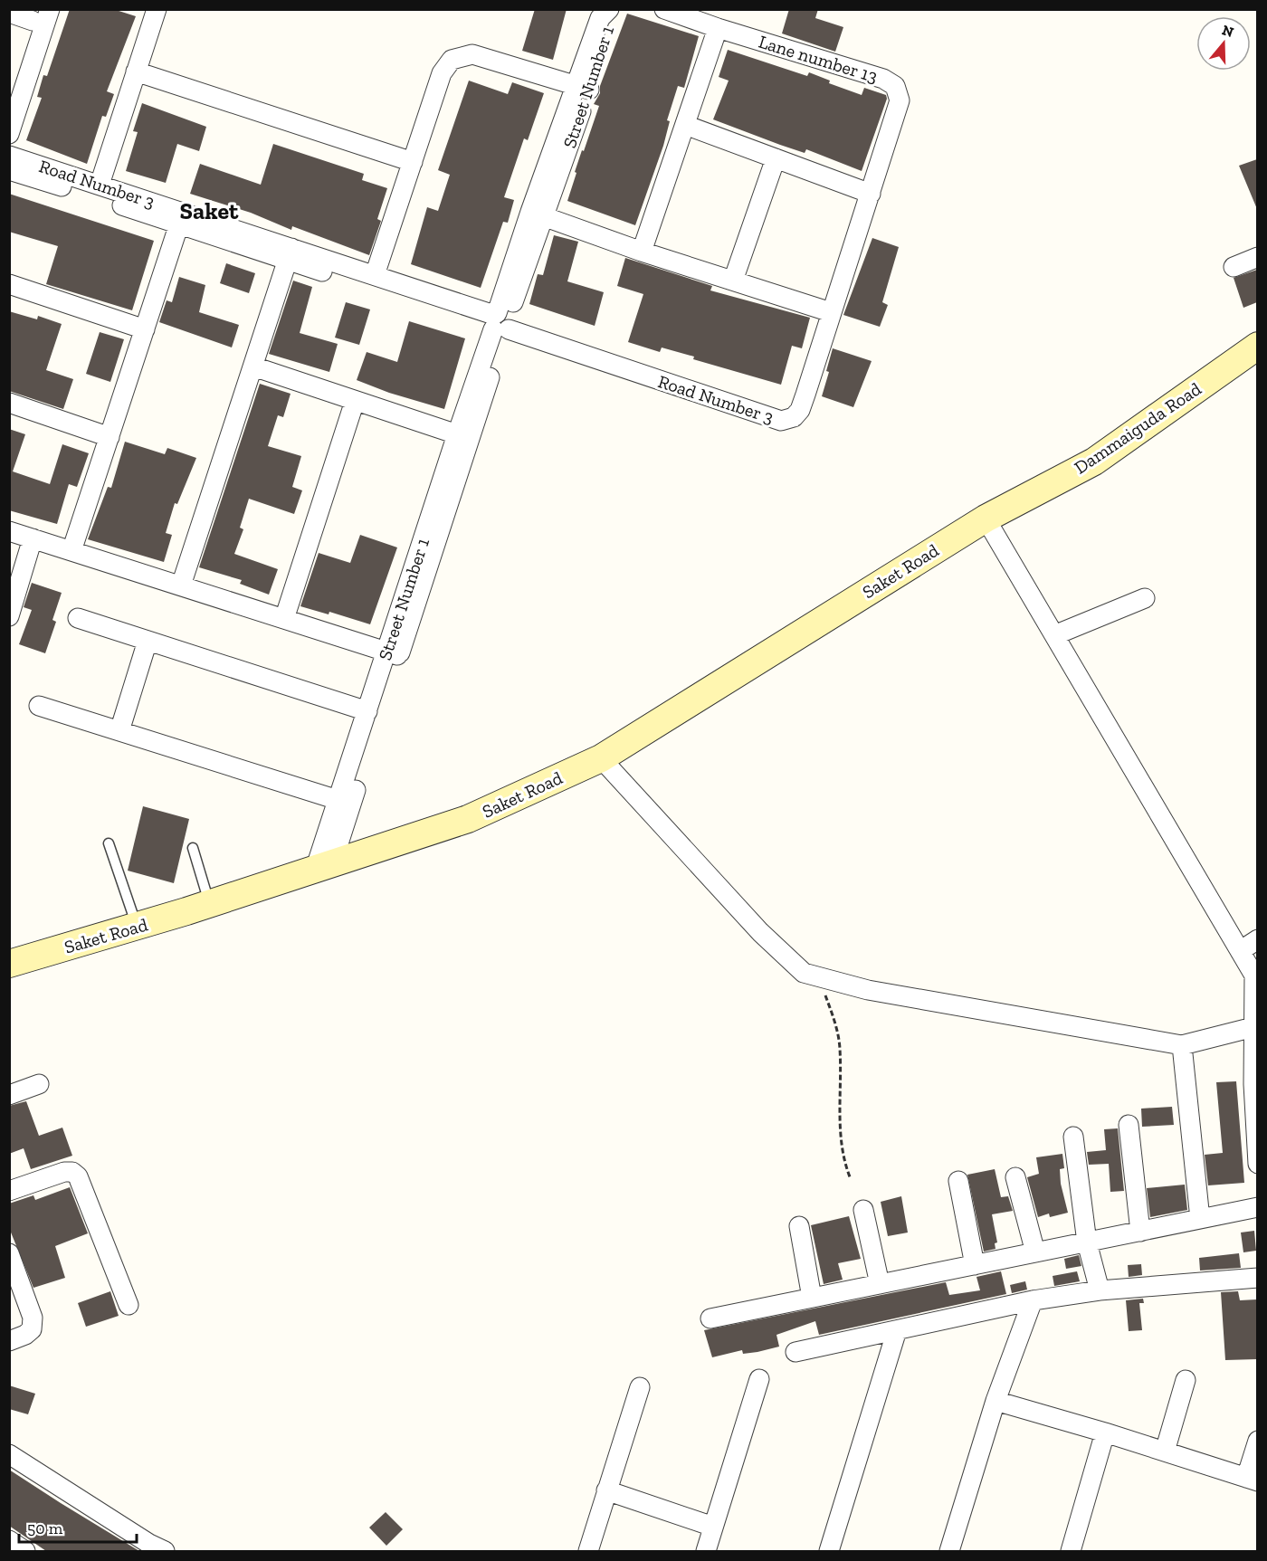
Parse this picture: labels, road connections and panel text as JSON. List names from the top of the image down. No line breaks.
{"streets":{"street":["Lane number 13","Street Number 1","Road Number 3","Dammaiguda Road","Saket Road"]},"crossings":[["Street Number 1","Road Number 3"],["Street Number 1","Saket Road"],["Dammaiguda Road","Saket Road"]],"districts":["Saket"],"scale_bar":"50 m","north":"top"}
